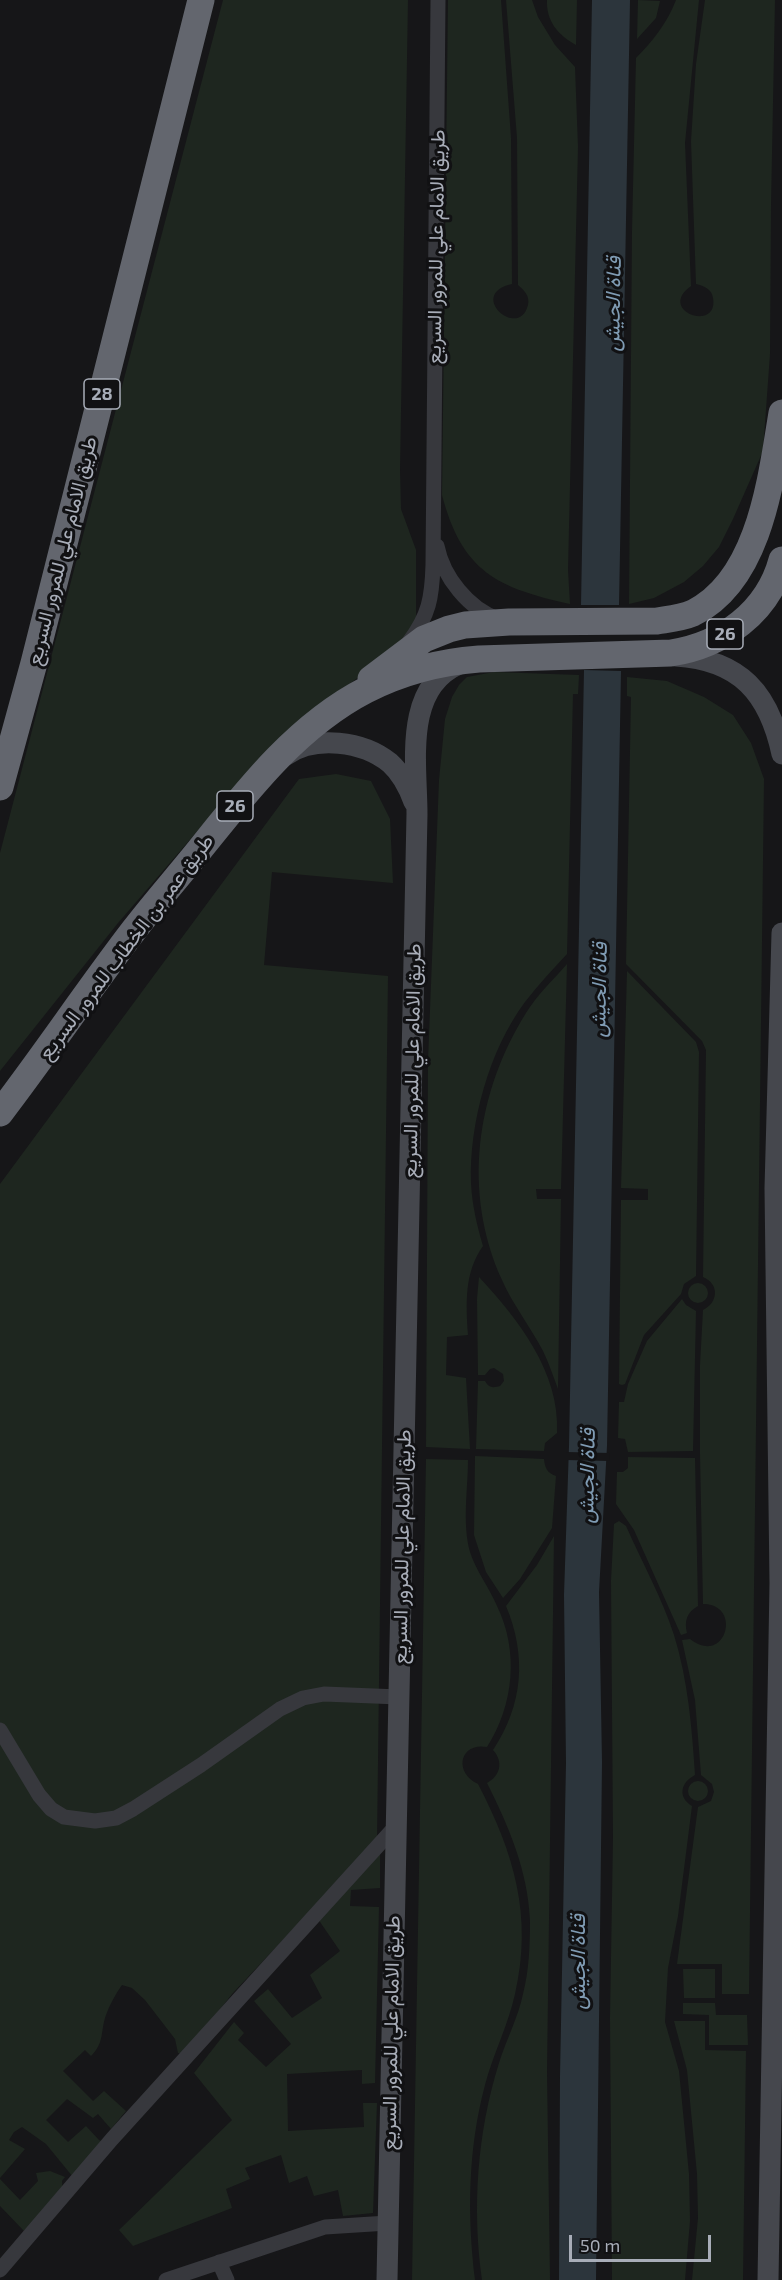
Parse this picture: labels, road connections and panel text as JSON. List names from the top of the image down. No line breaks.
{"streets":{"highway":["طريق الامام علي للمرور السريع","28","26","طريق عمر بن الخطاب للمرور السريع"]},"crossings":[["طريق الامام علي للمرور السريع","طريق عمر بن الخطاب للمرور السريع"]],"water":["قناة الجيش"],"scale_bar":"50 m"}
